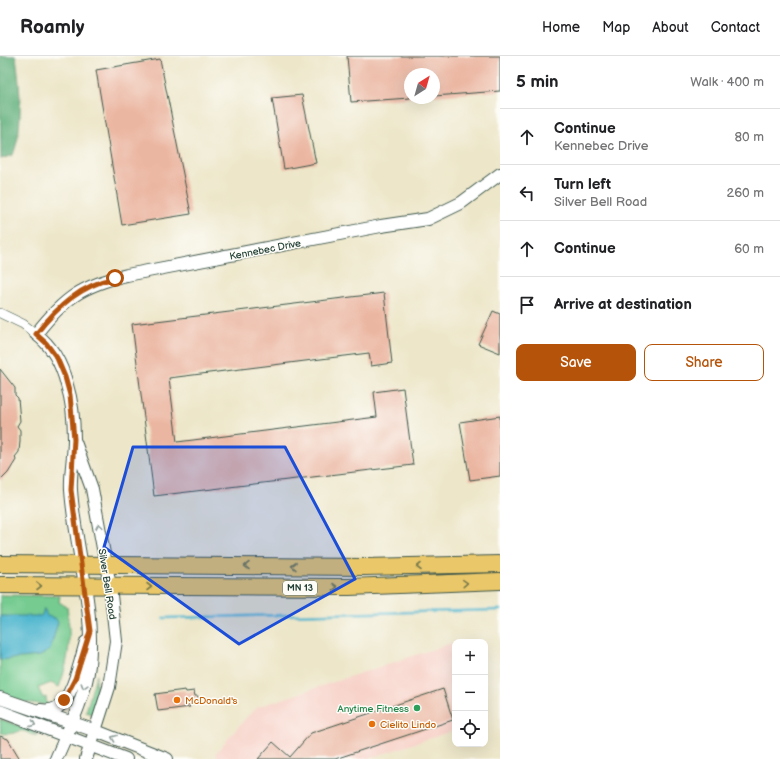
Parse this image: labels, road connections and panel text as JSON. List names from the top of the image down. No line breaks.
{"streets":{"highway":["MN 13"],"street":["Kennebec Drive","Silver Bell Road"]},"crossings":[["Kennebec Drive","Silver Bell Road"],["Silver Bell Road","MN 13"]],"places":["McDonald's","Anytime Fitness","Cielito Lindo"],"north":"top right","page":{"header":"Roamly","nav":["Home","Map","About","Contact"],"heading":["5 min","Walk · 400 m"],"list":[["Continue","Kennebec Drive","80 m"],["Turn left","Silver Bell Road","260 m"],["Continue","60 m"],"Arrive at destination"],"buttons":["Save","Share"],"map_buttons":["+","−"]}}
